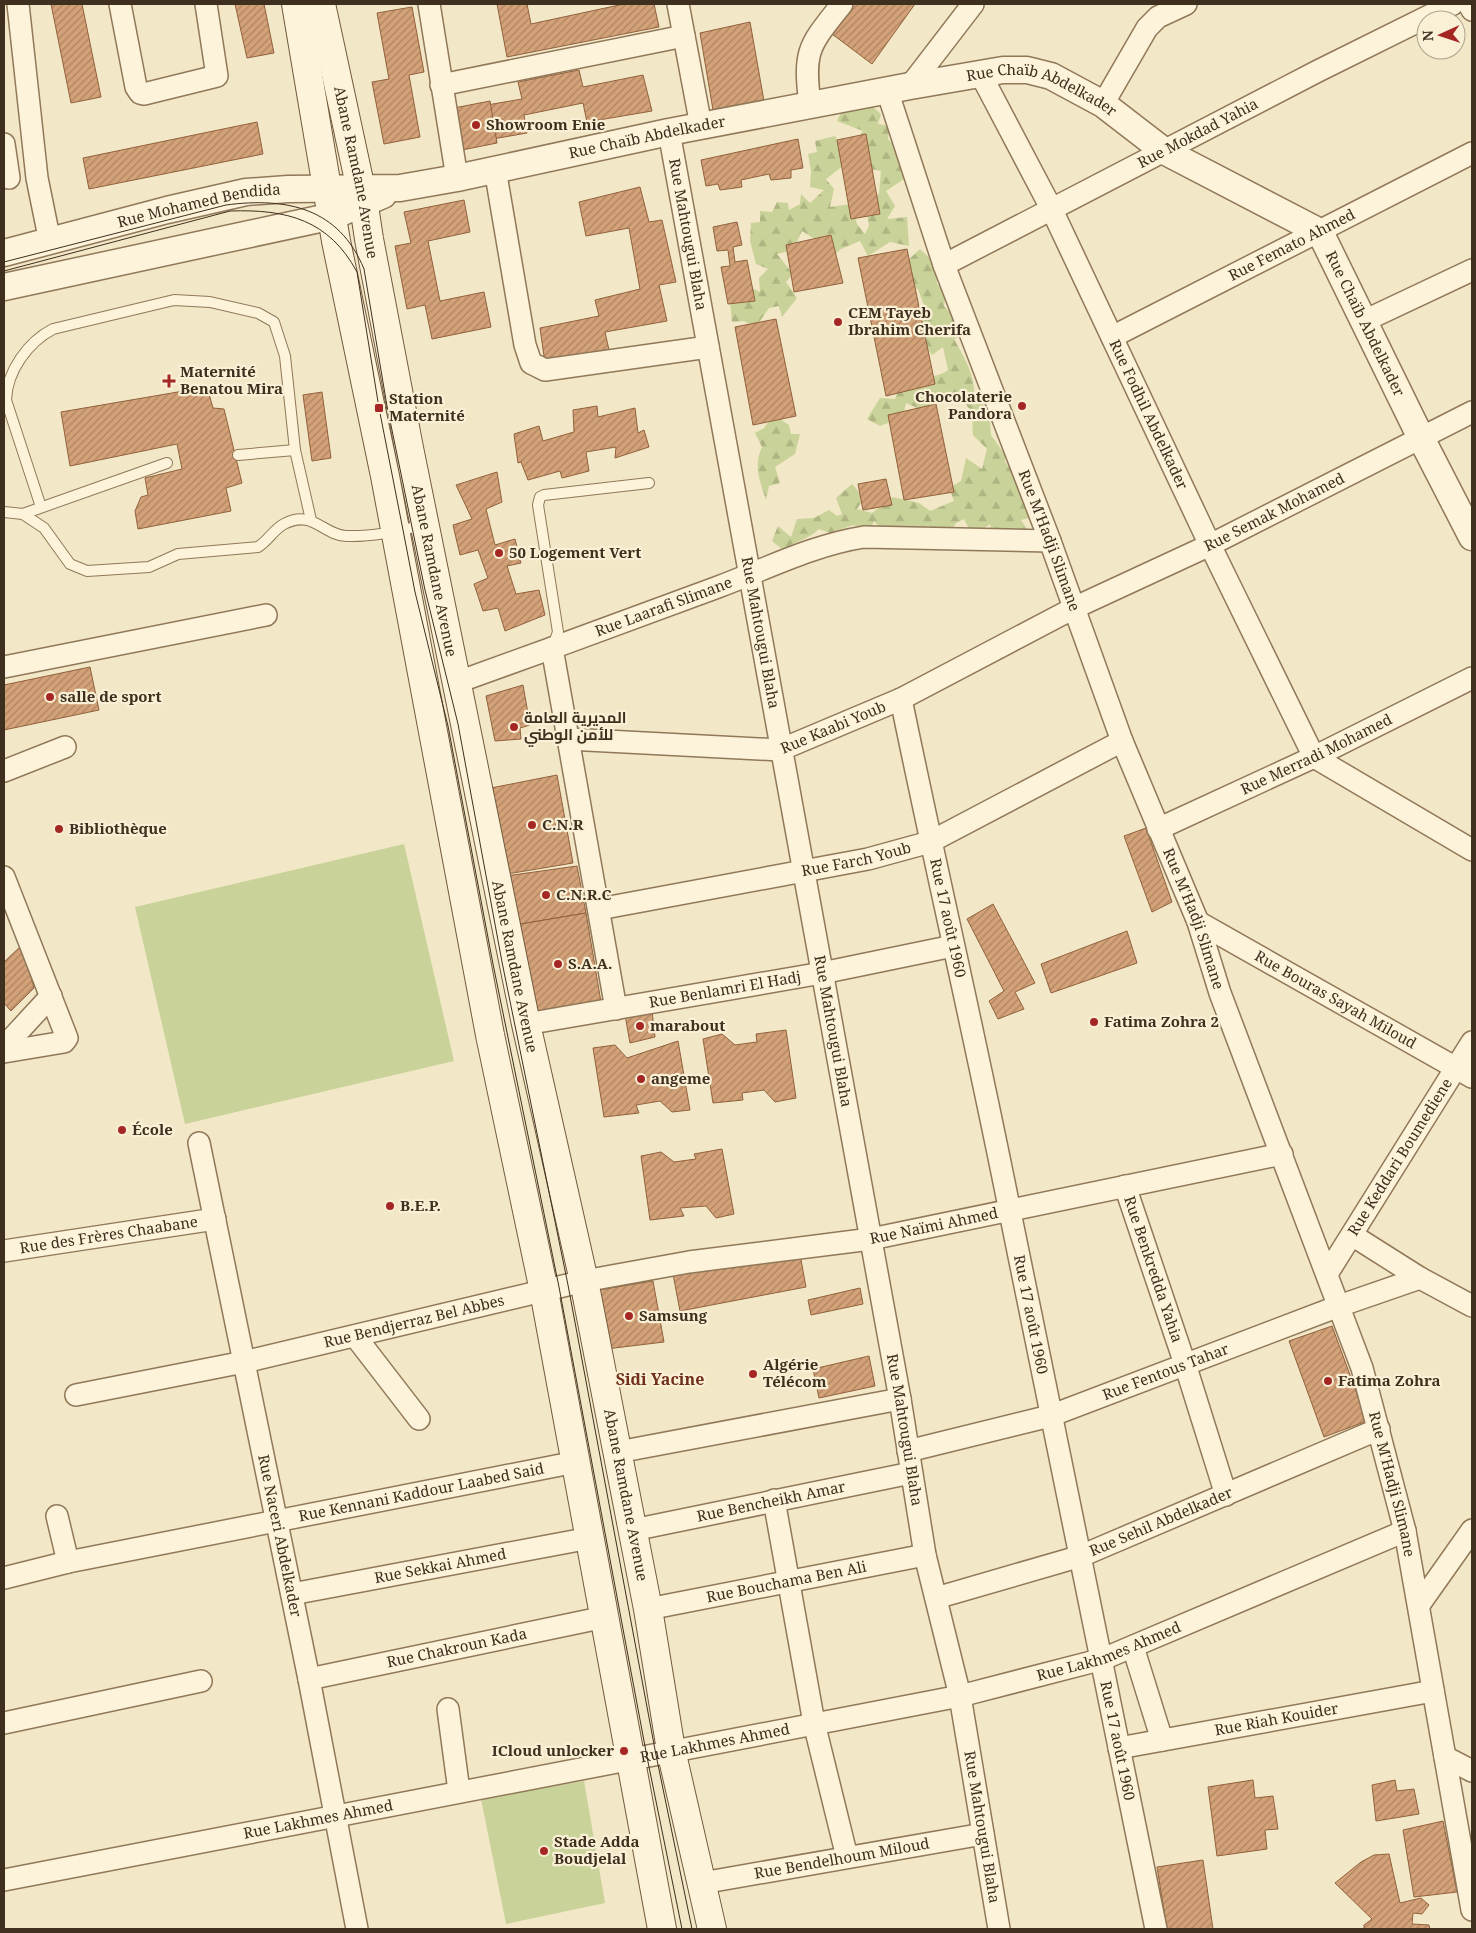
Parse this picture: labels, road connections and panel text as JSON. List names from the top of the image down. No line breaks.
{"streets":{"main road":["Abane Ramdane Avenue"],"street":["Rue Chaïb Abdelkader","Rue Mokdad Yahia","Rue Mohamed Bendida","Rue Mahtougui Blaha","Rue Femato Ahmed","Rue Fodhil Abdelkader","Rue Semak Mohamed","Rue M'Hadji Slimane","Rue Laarafi Slimane","Rue Kaabi Youb","Rue Merradi Mohamed","Rue Farch Youb","Rue 17 août 1960","Rue Benlamri El Hadj","Rue Bouras Sayah Miloud","Rue Keddari Boumediene","Rue Naïmi Ahmed","Rue des Frères Chaabane","Rue Benkredda Yahia","Rue Bendjerraz Bel Abbes","Rue Fentous Tahar","Rue Kennani Kaddour Laabed Said","Rue Bencheikh Amar","Rue Sehil Abdelkader","Rue Naceri Abdelkader","Rue Sekkai Ahmed","Rue Bouchama Ben Ali","Rue Chakroun Kada","Rue Lakhmes Ahmed","Rue Riah Kouider","Rue Bendelhoum Miloud"]},"crossings":[["Rue Chaïb Abdelkader","Rue Mokdad Yahia"],["Rue Chaïb Abdelkader","Abane Ramdane Avenue"],["Rue Chaïb Abdelkader","Rue Mohamed Bendida"],["Rue Chaïb Abdelkader","Rue Mahtougui Blaha"],["Rue Chaïb Abdelkader","Rue Femato Ahmed"],["Rue Chaïb Abdelkader","Rue Fodhil Abdelkader"],["Rue Chaïb Abdelkader","Rue Semak Mohamed"],["Rue Chaïb Abdelkader","Rue M'Hadji Slimane"],["Rue Mokdad Yahia","Rue Fodhil Abdelkader"],["Rue Mokdad Yahia","Rue M'Hadji Slimane"],["Abane Ramdane Avenue","Rue Mohamed Bendida"],["Abane Ramdane Avenue","Rue Laarafi Slimane"],["Abane Ramdane Avenue","Rue Benlamri El Hadj"],["Abane Ramdane Avenue","Rue Naïmi Ahmed"],["Abane Ramdane Avenue","Rue Bendjerraz Bel Abbes"],["Abane Ramdane Avenue","Rue Kennani Kaddour Laabed Said"],["Abane Ramdane Avenue","Rue Bencheikh Amar"],["Abane Ramdane Avenue","Rue Sekkai Ahmed"],["Abane Ramdane Avenue","Rue Bouchama Ben Ali"],["Abane Ramdane Avenue","Rue Chakroun Kada"],["Abane Ramdane Avenue","Rue Lakhmes Ahmed"],["Abane Ramdane Avenue","Rue Bendelhoum Miloud"],["Rue Mahtougui Blaha","Rue Laarafi Slimane"],["Rue Mahtougui Blaha","Rue Kaabi Youb"],["Rue Mahtougui Blaha","Rue Farch Youb"],["Rue Mahtougui Blaha","Rue Benlamri El Hadj"],["Rue Mahtougui Blaha","Rue Naïmi Ahmed"],["Rue Mahtougui Blaha","Rue Fentous Tahar"],["Rue Mahtougui Blaha","Rue Bencheikh Amar"],["Rue Mahtougui Blaha","Rue Sehil Abdelkader"],["Rue Mahtougui Blaha","Rue Bouchama Ben Ali"],["Rue Mahtougui Blaha","Rue Lakhmes Ahmed"],["Rue Mahtougui Blaha","Rue Bendelhoum Miloud"],["Rue Femato Ahmed","Rue Fodhil Abdelkader"],["Rue Fodhil Abdelkader","Rue Semak Mohamed"],["Rue Fodhil Abdelkader","Rue Merradi Mohamed"],["Rue Semak Mohamed","Rue M'Hadji Slimane"],["Rue Semak Mohamed","Rue Kaabi Youb"],["Rue M'Hadji Slimane","Rue Laarafi Slimane"],["Rue M'Hadji Slimane","Rue Kaabi Youb"],["Rue M'Hadji Slimane","Rue Merradi Mohamed"],["Rue M'Hadji Slimane","Rue Farch Youb"],["Rue M'Hadji Slimane","Rue Bouras Sayah Miloud"],["Rue M'Hadji Slimane","Rue Keddari Boumediene"],["Rue M'Hadji Slimane","Rue Naïmi Ahmed"],["Rue M'Hadji Slimane","Rue Fentous Tahar"],["Rue M'Hadji Slimane","Rue Sehil Abdelkader"],["Rue M'Hadji Slimane","Rue Lakhmes Ahmed"],["Rue M'Hadji Slimane","Rue Riah Kouider"],["Rue Kaabi Youb","Rue 17 août 1960"],["Rue Farch Youb","Rue 17 août 1960"],["Rue 17 août 1960","Rue Benlamri El Hadj"],["Rue 17 août 1960","Rue Naïmi Ahmed"],["Rue 17 août 1960","Rue Fentous Tahar"],["Rue 17 août 1960","Rue Sehil Abdelkader"],["Rue 17 août 1960","Rue Lakhmes Ahmed"],["Rue 17 août 1960","Rue Riah Kouider"],["Rue Bouras Sayah Miloud","Rue Keddari Boumediene"],["Rue Naïmi Ahmed","Rue Benkredda Yahia"],["Rue Naïmi Ahmed","Rue Bendjerraz Bel Abbes"],["Rue des Frères Chaabane","Rue Naceri Abdelkader"],["Rue Benkredda Yahia","Rue Fentous Tahar"],["Rue Benkredda Yahia","Rue Sehil Abdelkader"],["Rue Bendjerraz Bel Abbes","Rue Naceri Abdelkader"],["Rue Kennani Kaddour Laabed Said","Rue Naceri Abdelkader"],["Rue Naceri Abdelkader","Rue Sekkai Ahmed"],["Rue Naceri Abdelkader","Rue Chakroun Kada"],["Rue Naceri Abdelkader","Rue Lakhmes Ahmed"]],"districts":["Sidi Yacine"],"places":{"other":["Showroom Enie","CEM Tayeb Ibrahim Cherifa","Chocolaterie Pandora","50 Logement Vert","salle de sport","المديرية العامة للأمن الوطني","C.N.R","Bibliothèque","C.N.R.C","S.A.A.","Fatima Zohra 2","marabout","angeme","École","B.E.P.","Samsung","Algérie Télécom","Fatima Zohra","ICloud unlocker","Stade Adda Boudjelal"],"health":["Maternité Benatou Mira"],"transit":["Station Maternité"]},"north":"left"}
